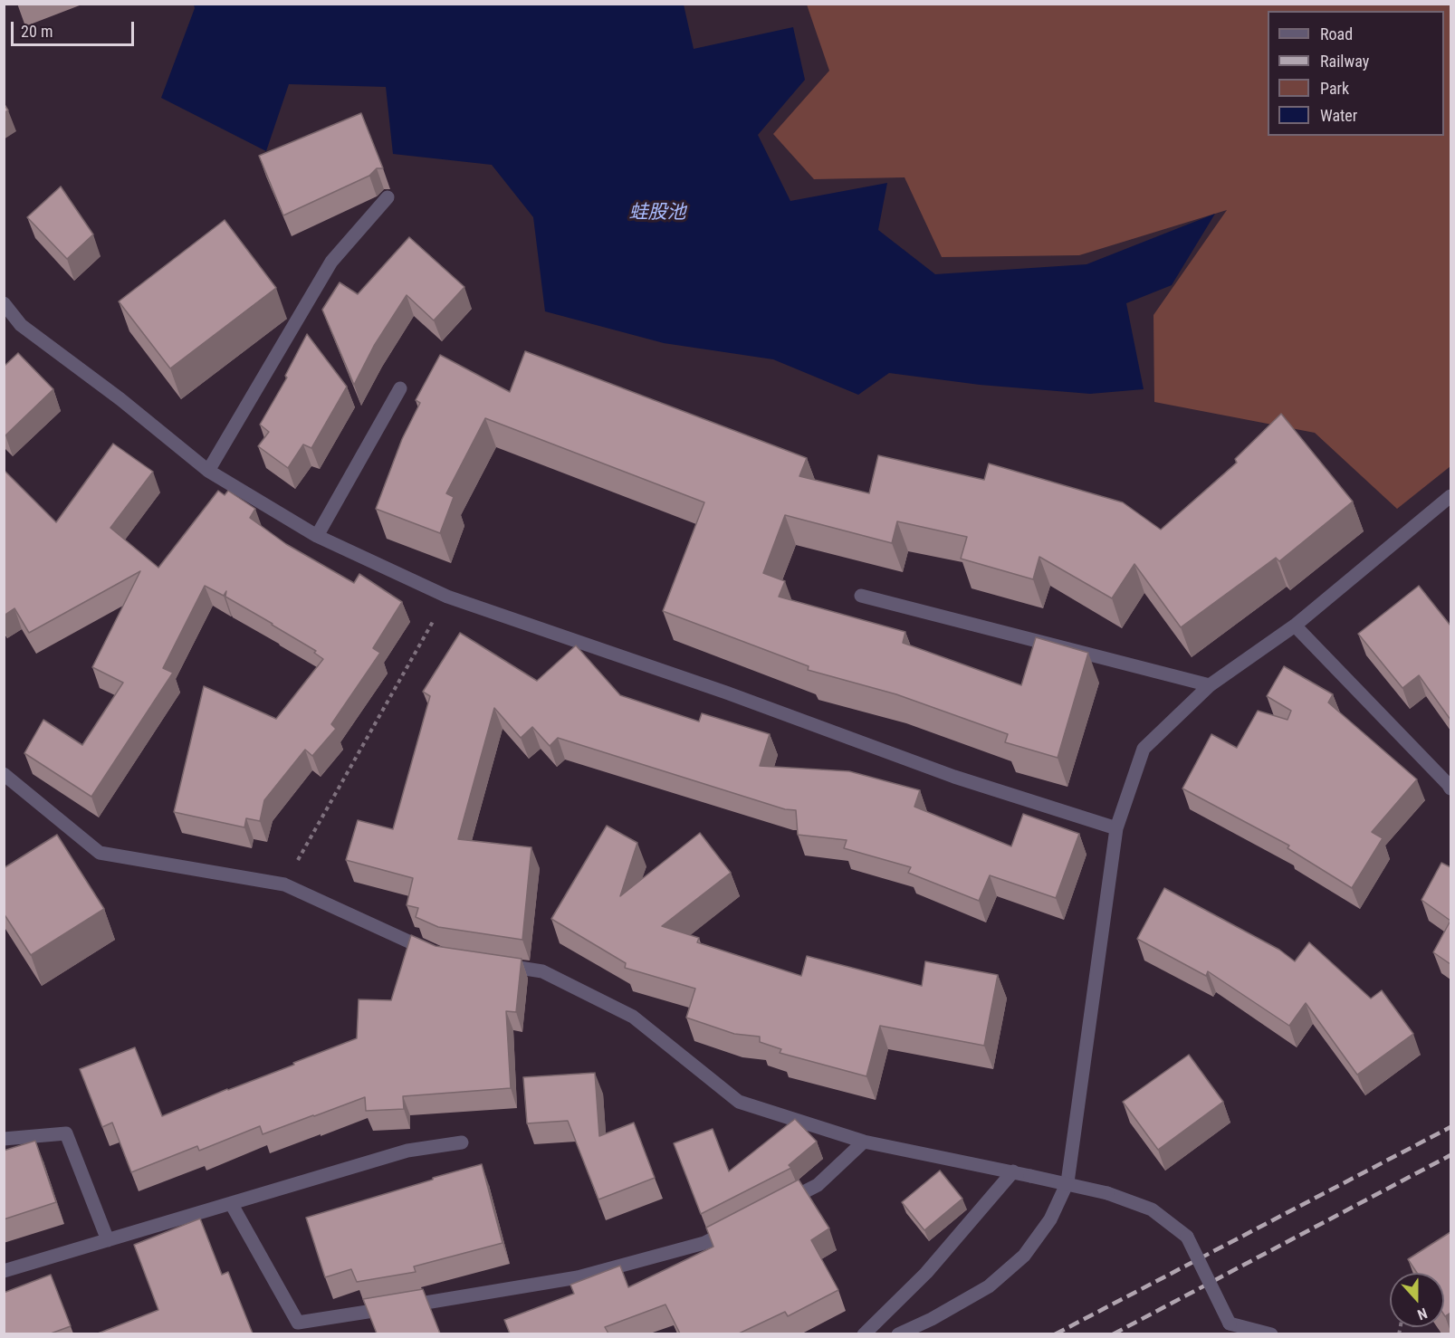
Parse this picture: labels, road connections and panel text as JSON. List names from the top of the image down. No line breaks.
{"water":["蛙股池"],"legend":["Road","Railway","Park","Water"],"scale_bar":"20 m","north":"bottom"}
